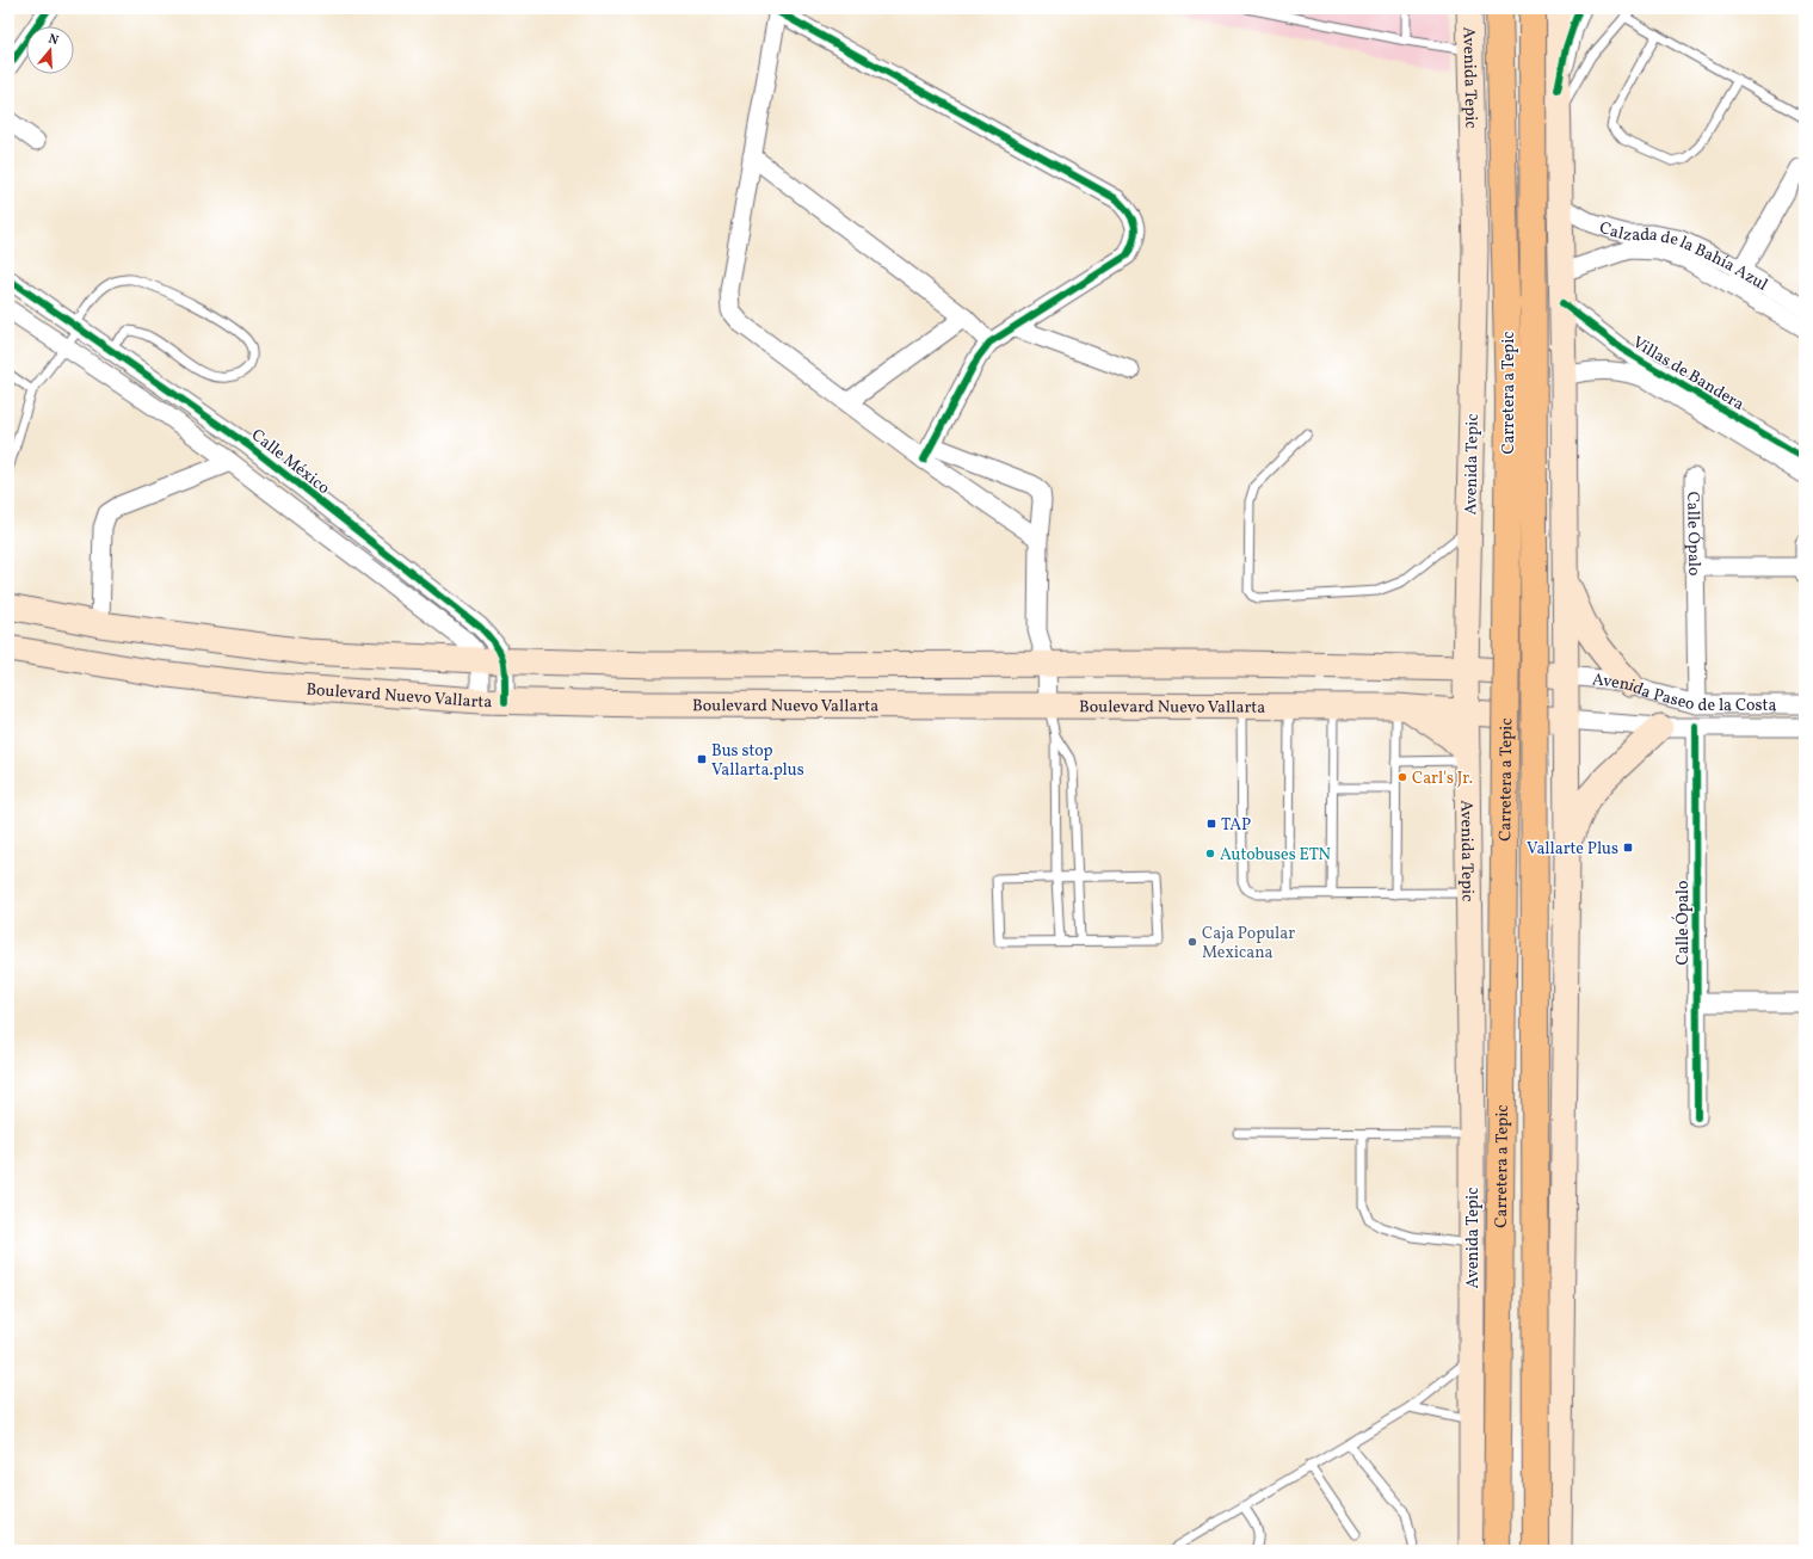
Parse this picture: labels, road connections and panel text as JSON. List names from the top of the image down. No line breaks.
{"streets":{"highway":["Carretera a Tepic"],"main road":["Avenida Tepic","Boulevard Nuevo Vallarta"],"street":["Calzada de la Bahía Azul","Villas de Bandera","Calle México","Calle Ópalo","Avenida Paseo de la Costa"]},"crossings":[["Avenida Tepic","Boulevard Nuevo Vallarta"],["Calle México","Boulevard Nuevo Vallarta"],["Calle Ópalo","Avenida Paseo de la Costa"],["Avenida Paseo de la Costa","Boulevard Nuevo Vallarta"]],"places":{"transit":["Bus stop Vallarta.plus","TAP","Vallarte Plus"],"other":["Carl's Jr.","Autobuses ETN","Caja Popular Mexicana"]},"north":"top"}
